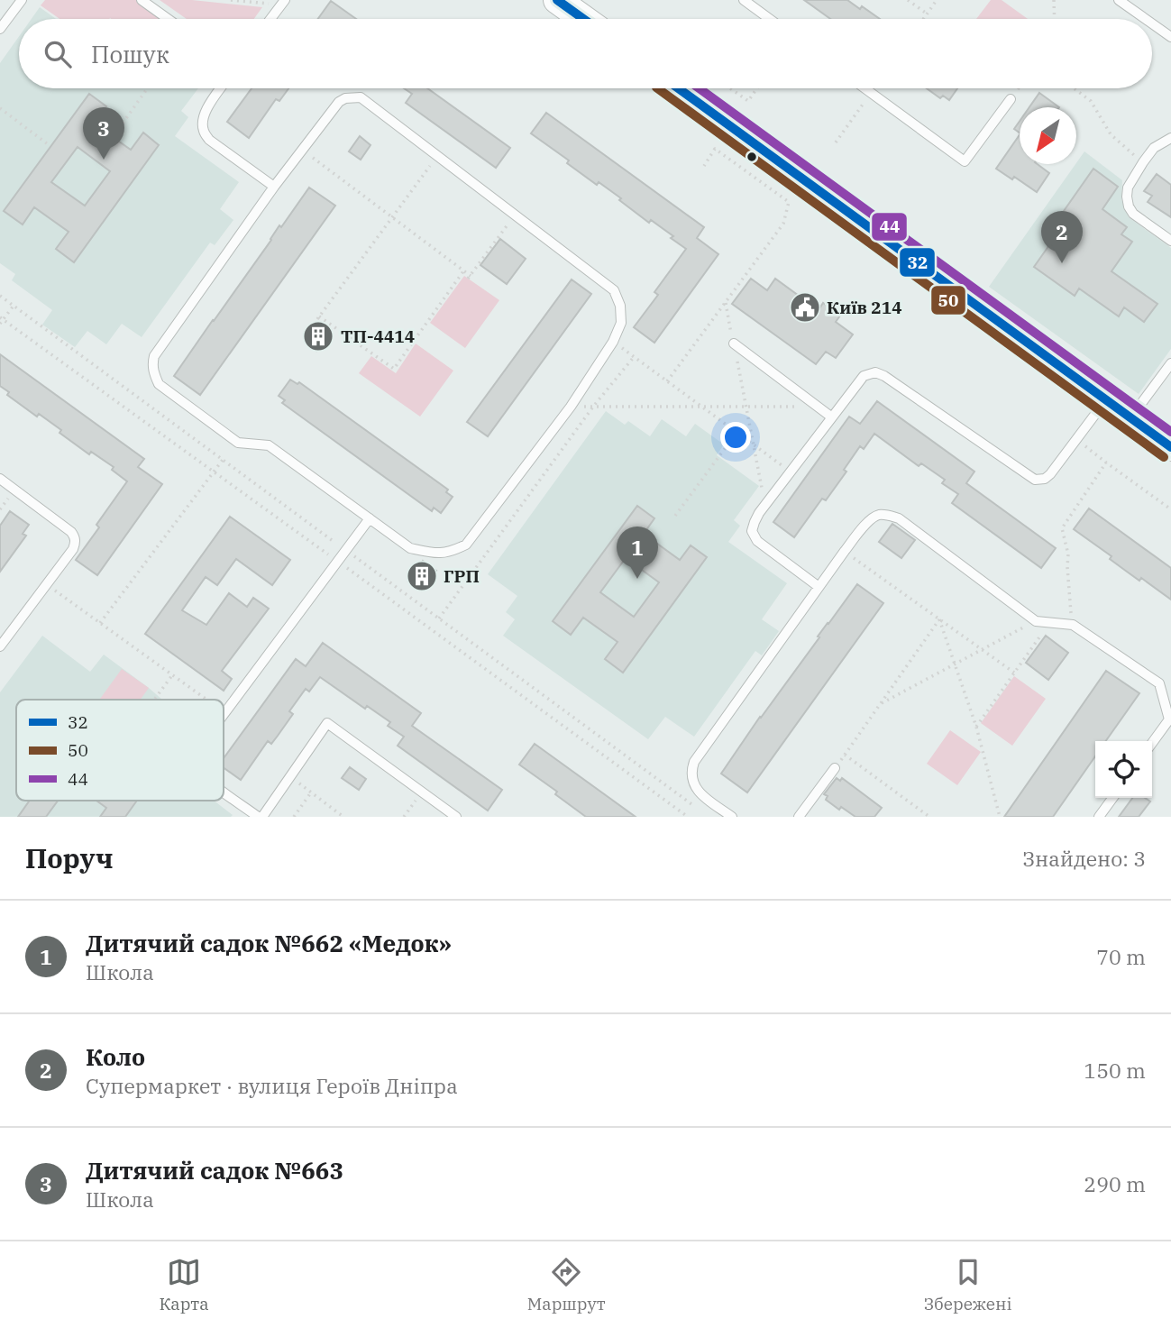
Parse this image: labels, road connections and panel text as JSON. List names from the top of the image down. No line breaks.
{"places":{"public building":["Київ 214"],"building":["ТП-4414","ГРП"]},"lines":["transit line 32","transit line 50","transit line 44"],"legend":["32","50","44"],"north":"bottom left","page":{"search":"Пошук","pins":["3","2","1"],"heading":["Поруч","Знайдено: 3"],"list":[{"mark":"1","name":"Дитячий садок №662 «Медок»","note":"Школа","value":"70 m"},{"mark":"2","name":"Коло","note":"Супермаркет · вулиця Героїв Дніпра","value":"150 m"},{"mark":"3","name":"Дитячий садок №663","note":"Школа","value":"290 m"}],"nav":["Карта","Маршрут","Збережені"]}}
